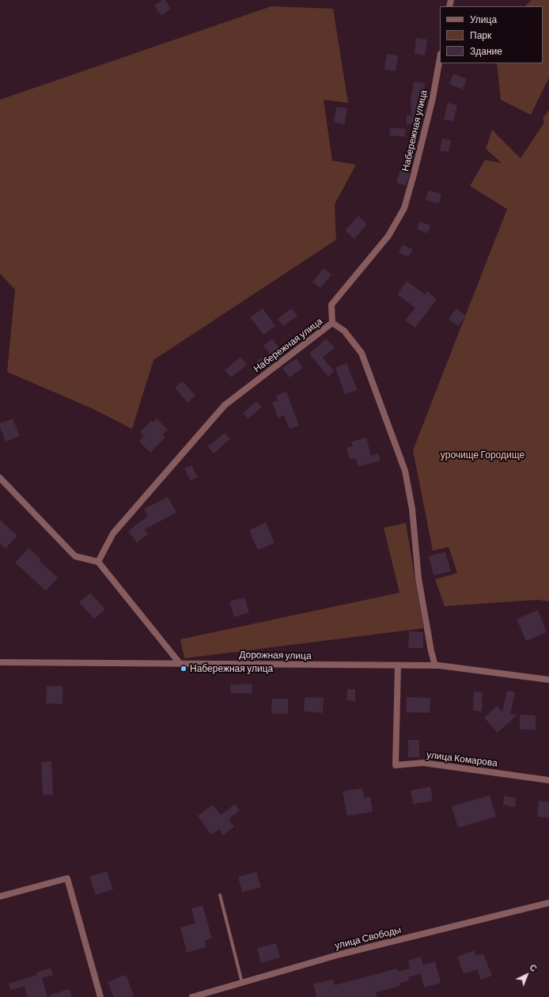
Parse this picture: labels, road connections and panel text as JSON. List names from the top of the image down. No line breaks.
{"streets":{"street":["Набережная улица","Дорожная улица","улица Комарова","улица Свободы"]},"crossings":[["Дорожная улица","улица Комарова"]],"parks":["урочище Городище"],"places":["Набережная улица"],"legend":["Улица","Парк","Здание"],"north":"top right"}
